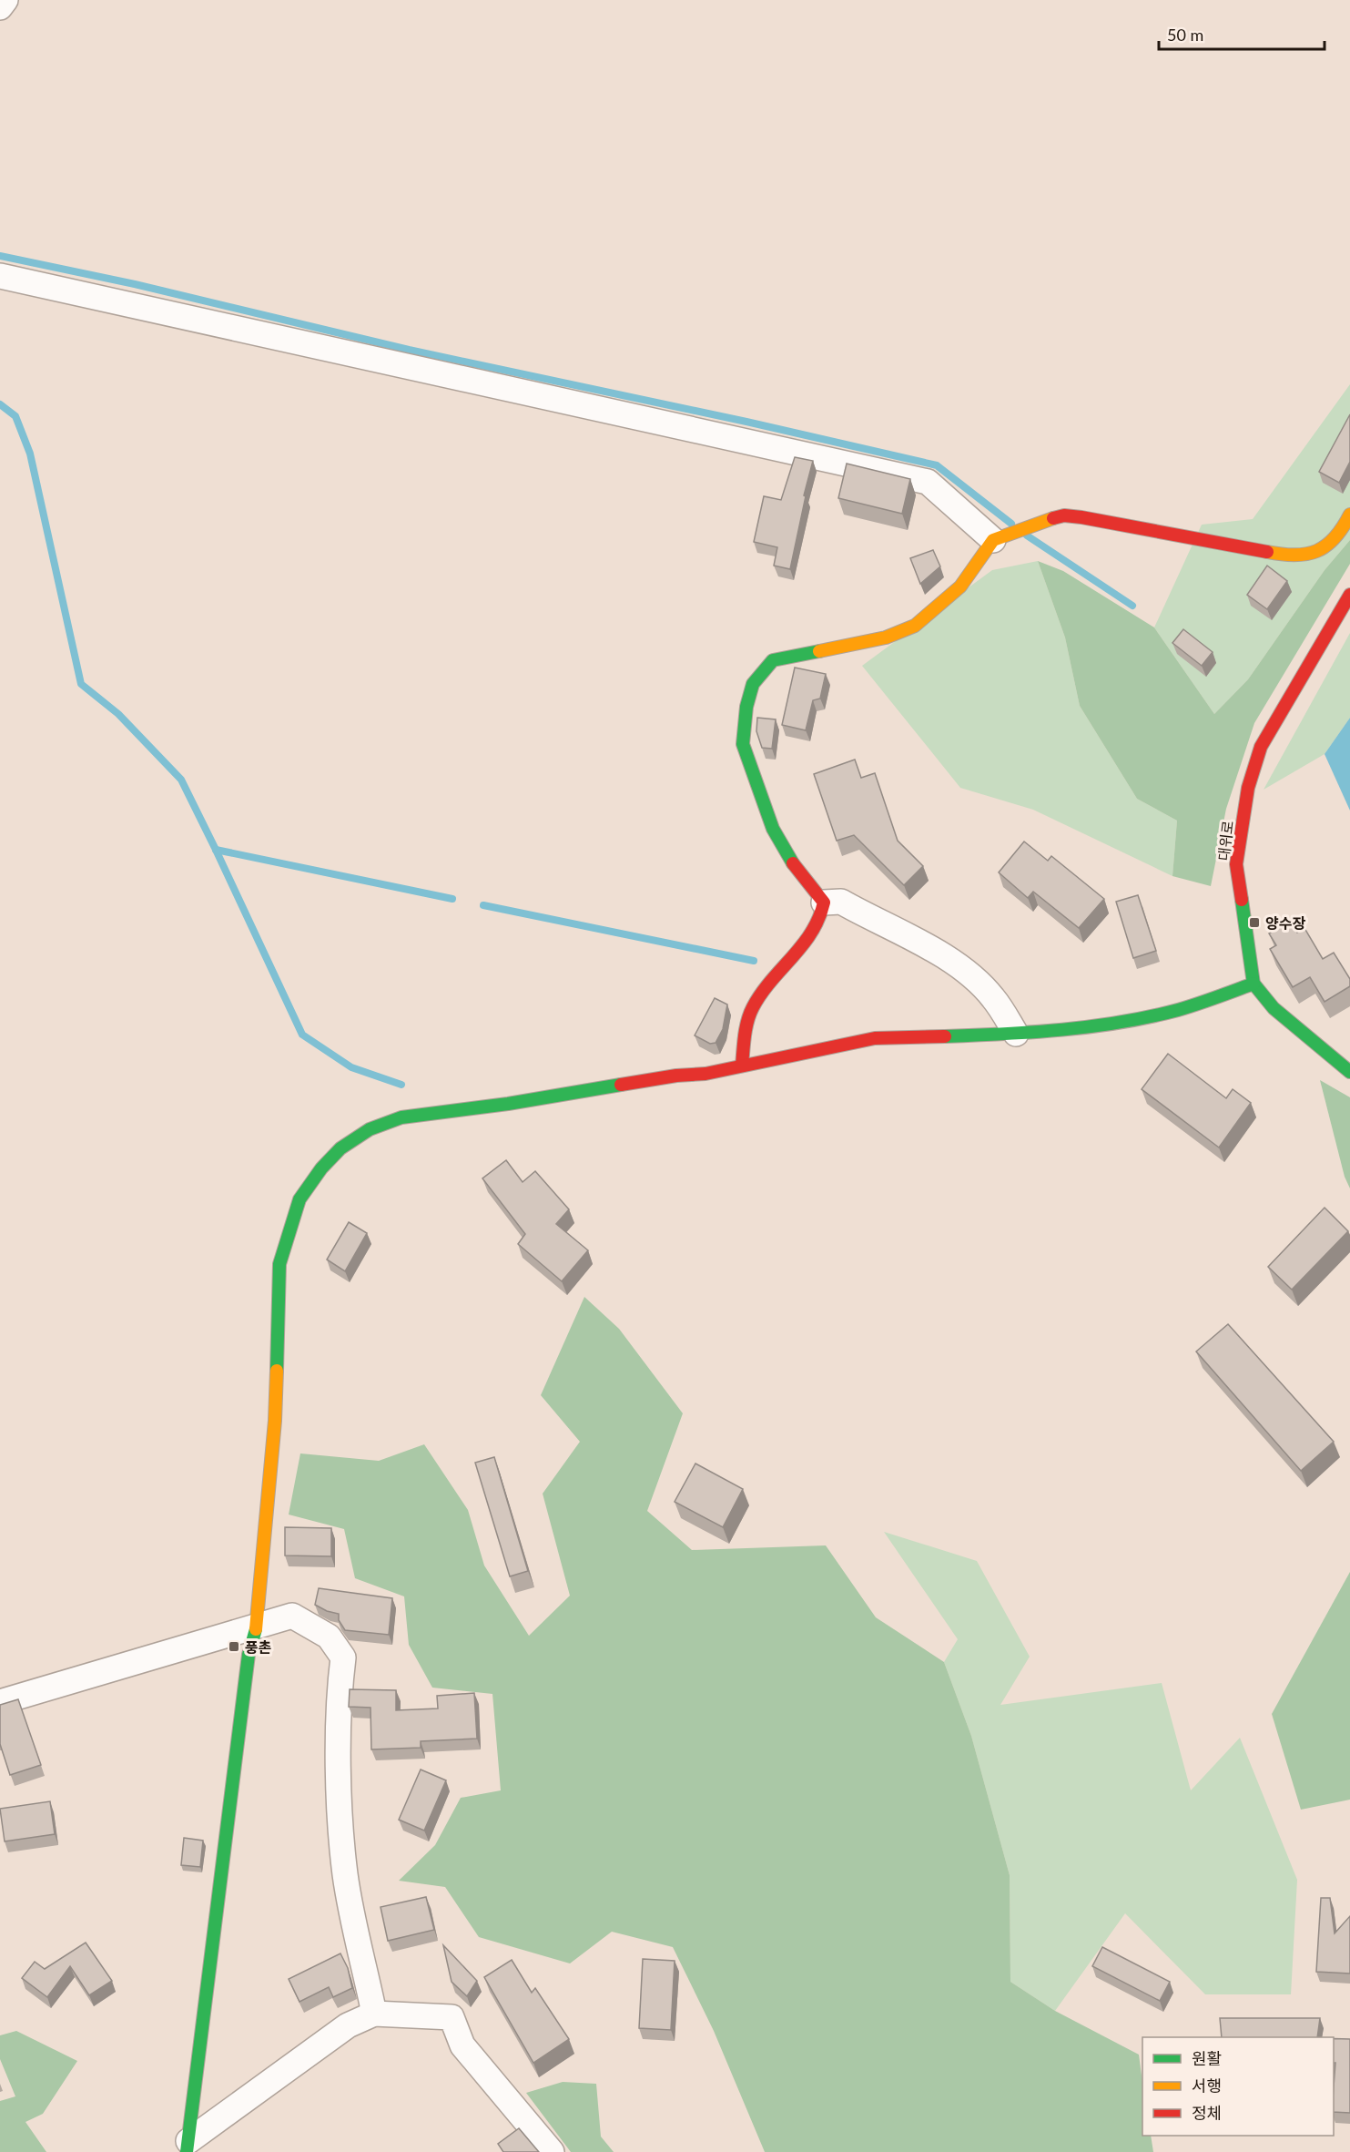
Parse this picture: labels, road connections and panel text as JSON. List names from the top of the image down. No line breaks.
{"streets":{"street":["대위로"]},"places":{"transit":["양수장","풍촌"]},"legend":["원활","서행","정체"],"scale_bar":"50 m"}
